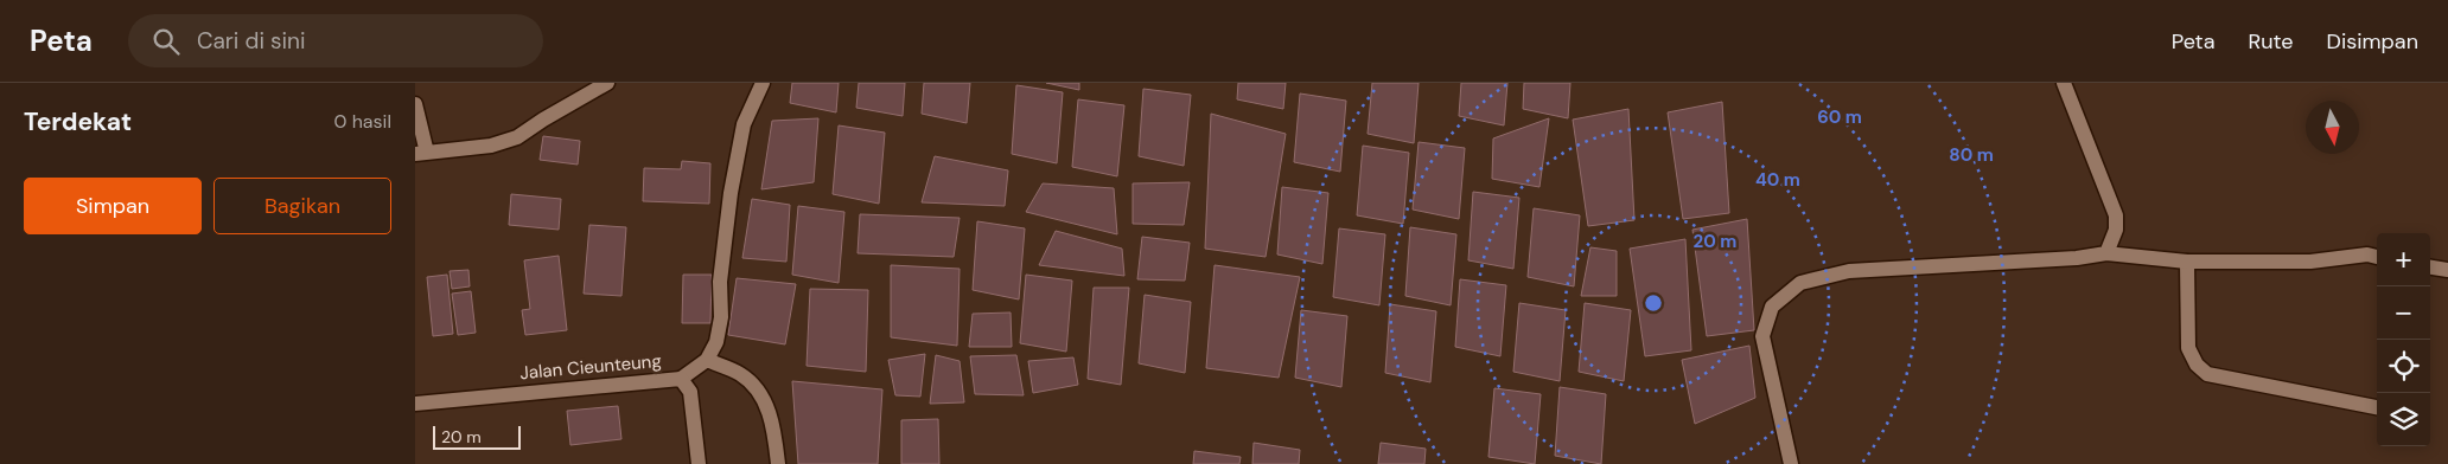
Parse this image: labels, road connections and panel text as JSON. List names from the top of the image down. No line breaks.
{"streets":{"street":["Jalan Cieunteung"]},"scale_bar":"20 m","north":"bottom","page":{"header":"Peta","search":"Cari di sini","nav":["Peta","Rute","Disimpan"],"heading":["Terdekat","0 hasil"],"buttons":["Simpan","Bagikan"],"map_buttons":["+","−"],"scale":"20 m"},"rings":["60 m","80 m","40 m","20 m"]}
